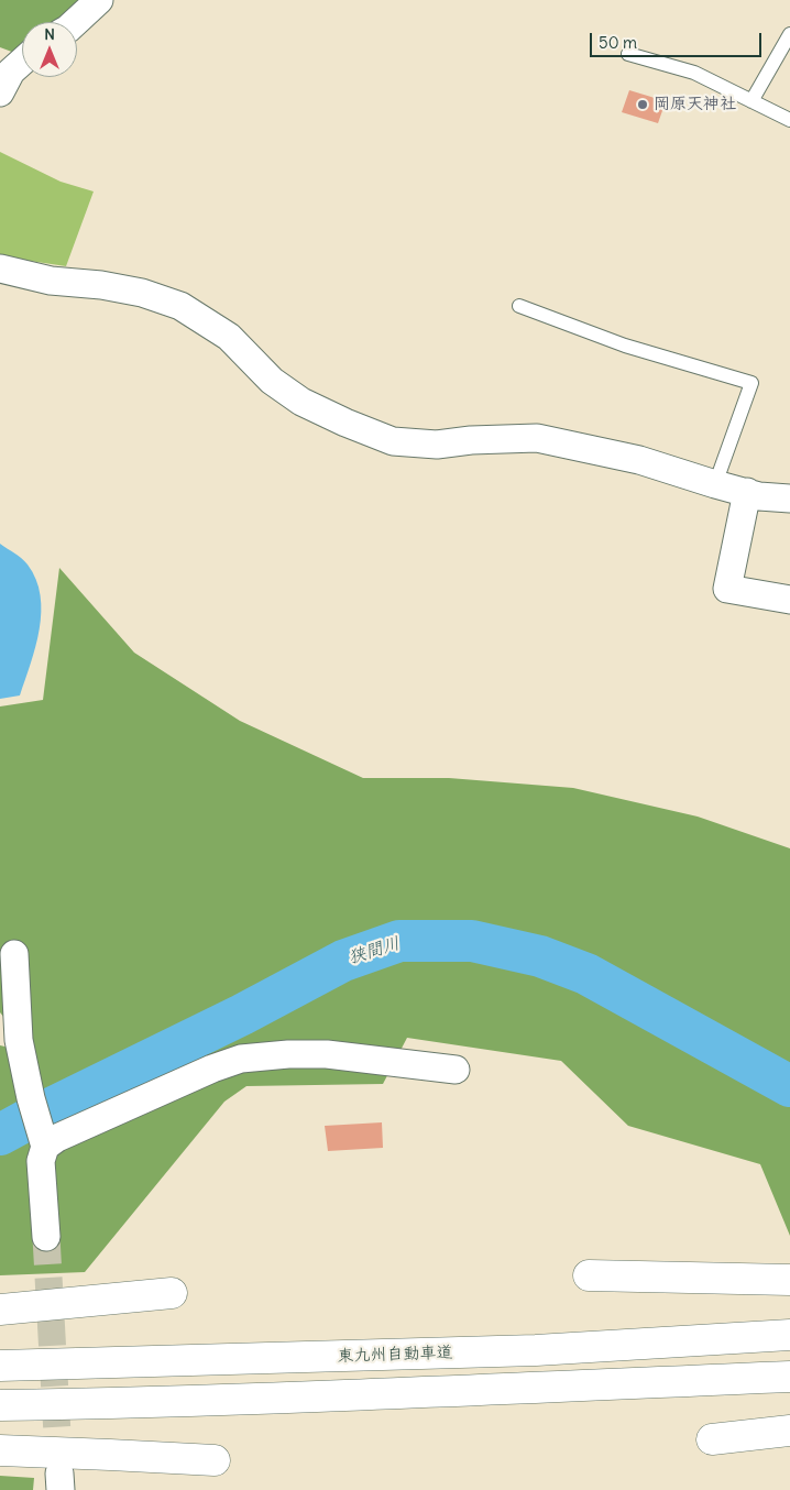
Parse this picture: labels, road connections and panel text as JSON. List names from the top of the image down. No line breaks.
{"streets":{"highway":["東九州自動車道"]},"water":["狭間川"],"places":["岡原天神社"],"scale_bar":"50 m","north":"top"}
